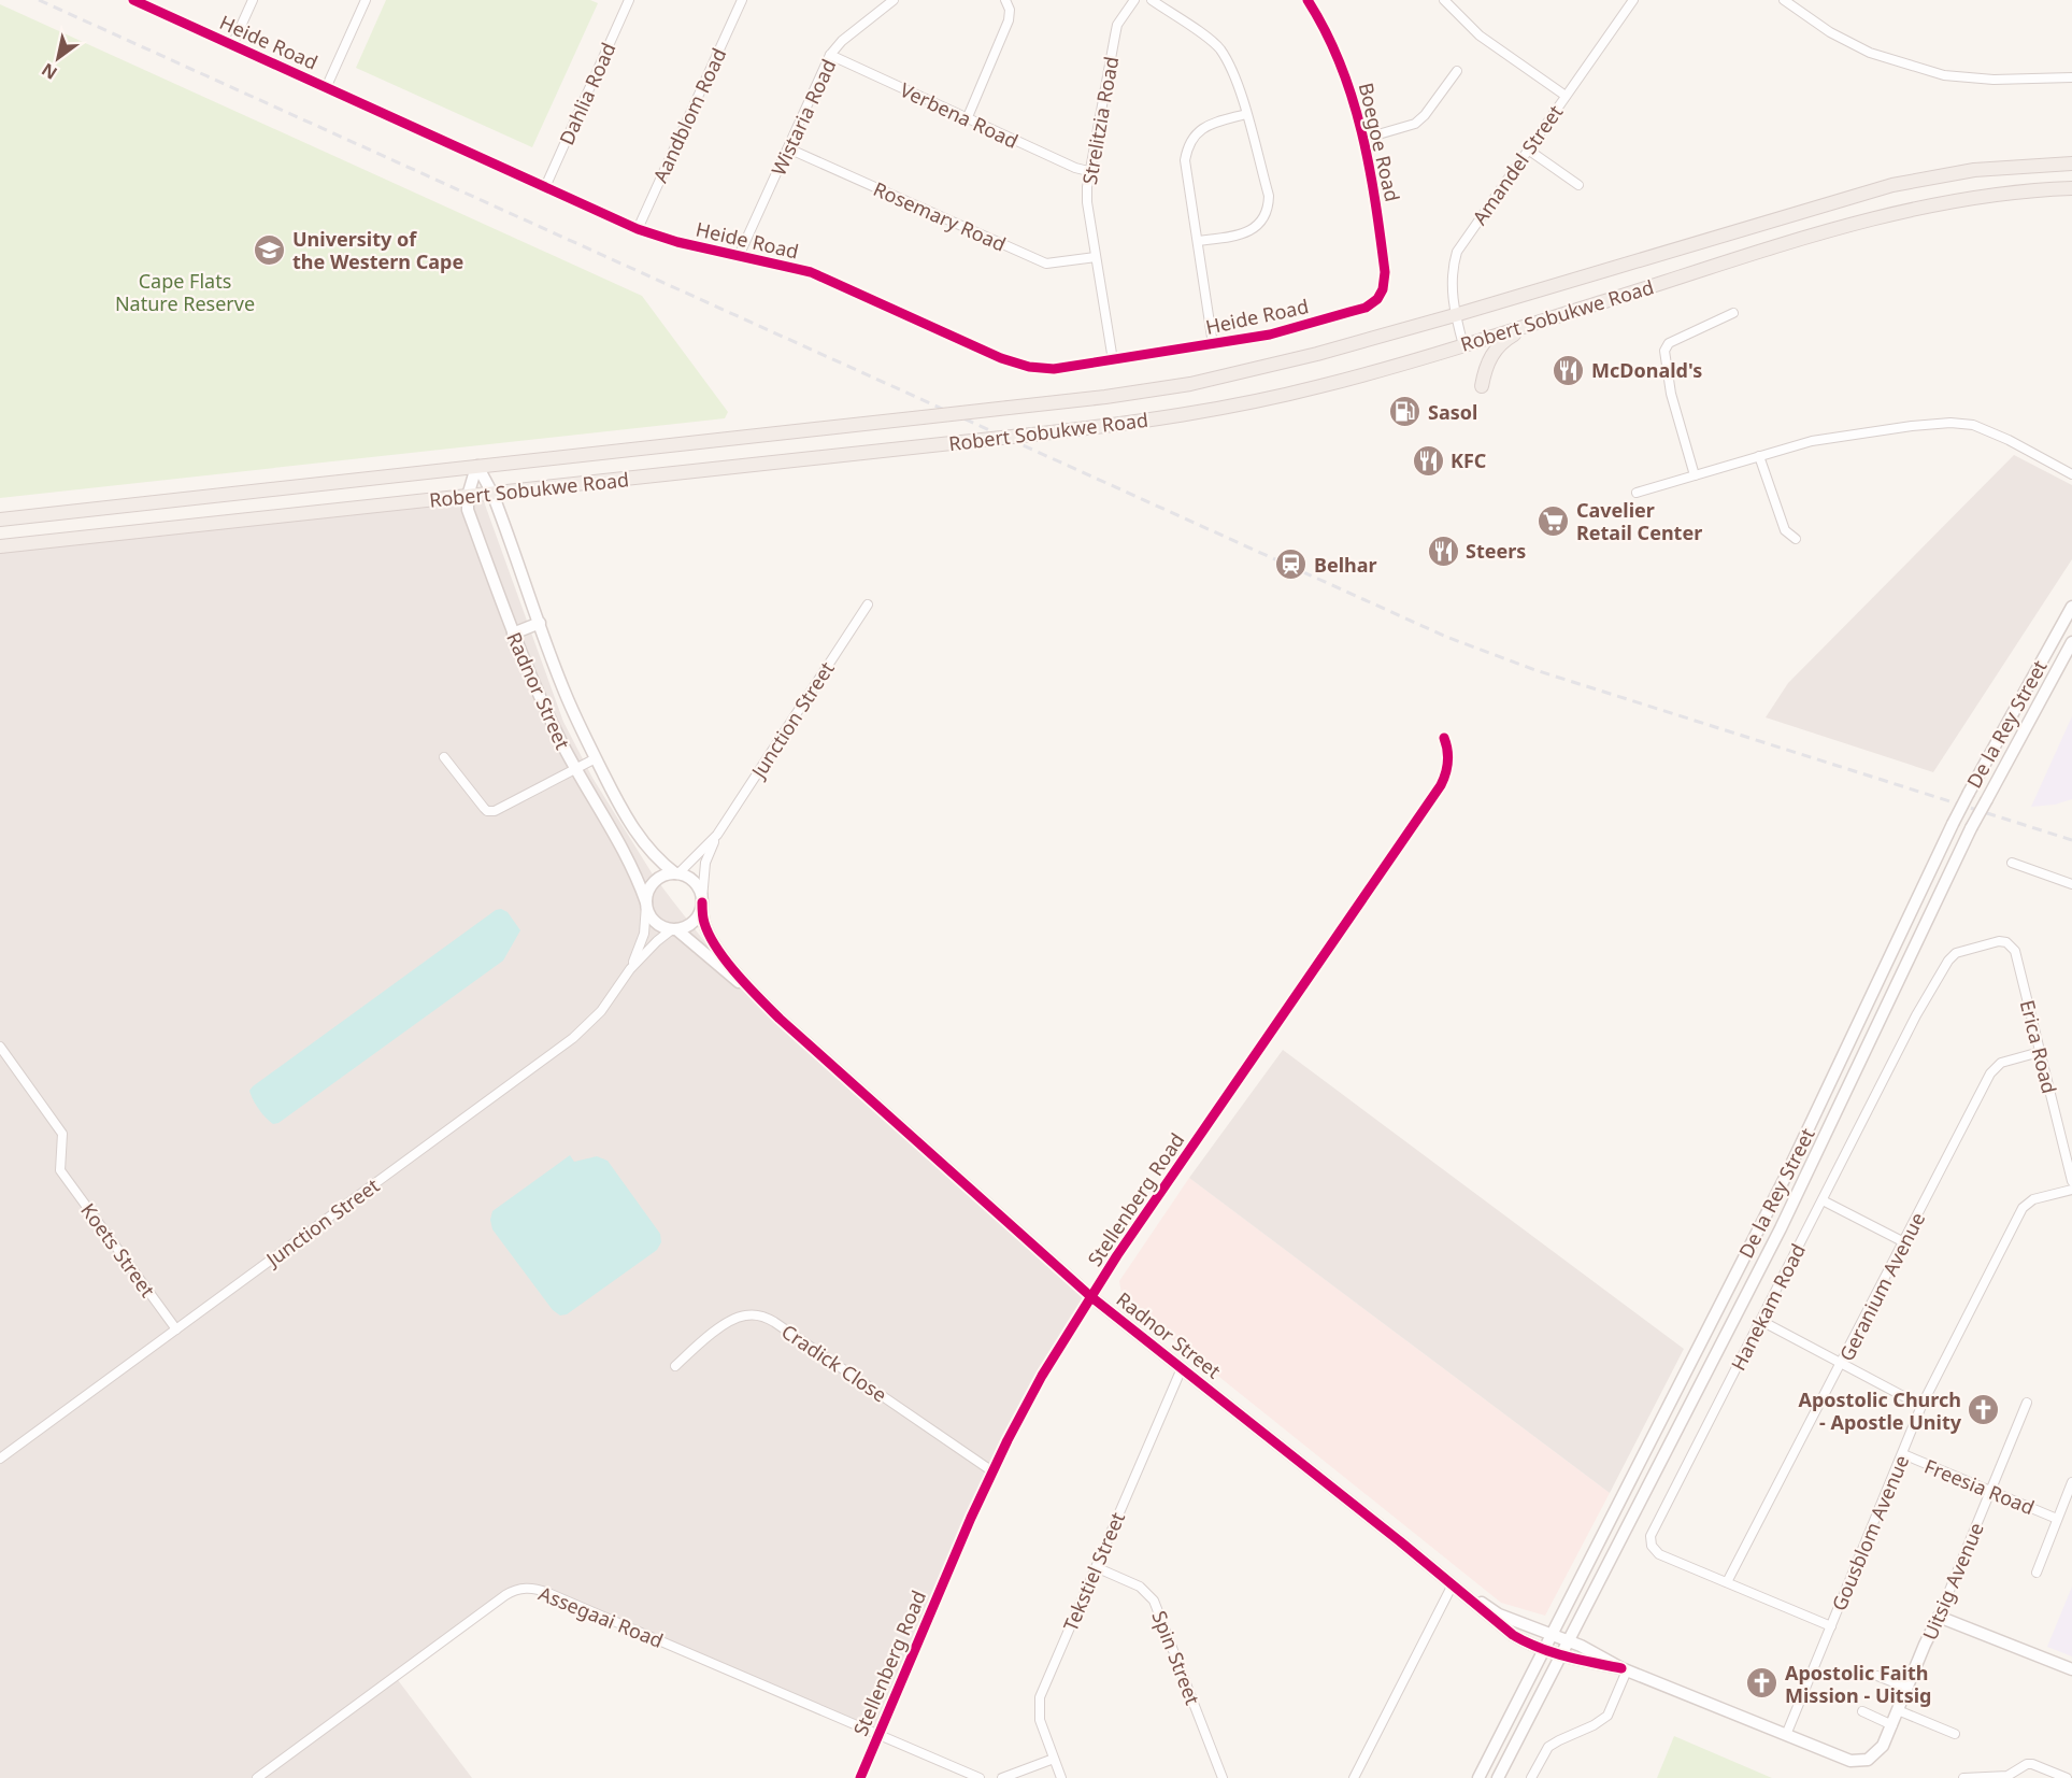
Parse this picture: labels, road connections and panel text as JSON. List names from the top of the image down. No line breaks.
{"streets":{"main road":["Robert Sobukwe Road"],"street":["Heide Road","Dahlia Road","Aandblom Road","Verbena Road","Wistaria Road","Strelitzia Road","Boegoe Road","Amandel Street","Rosemary Road","Radnor Street","Junction Street","De la Rey Street","Erica Road","Stellenberg Road","Koets Street","Geranium Avenue","Hanekam Road","Cradick Close","Freesia Road","Gousblom Avenue","Tekstiel Street","Uitsig Avenue","Assegaai Road","Spin Street"]},"crossings":[["Heide Road","Dahlia Road"],["Heide Road","Aandblom Road"],["Heide Road","Wistaria Road"],["Heide Road","Strelitzia Road"],["Heide Road","Boegoe Road"],["Verbena Road","Wistaria Road"],["Verbena Road","Strelitzia Road"],["Wistaria Road","Rosemary Road"],["Strelitzia Road","Rosemary Road"],["Amandel Street","Robert Sobukwe Road"],["Robert Sobukwe Road","Radnor Street"],["Radnor Street","Junction Street"],["Radnor Street","De la Rey Street"],["Radnor Street","Stellenberg Road"],["Radnor Street","Tekstiel Street"],["Radnor Street","Uitsig Avenue"],["Junction Street","Koets Street"],["De la Rey Street","Uitsig Avenue"],["Erica Road","Geranium Avenue"],["Erica Road","Hanekam Road"],["Stellenberg Road","Cradick Close"],["Stellenberg Road","Assegaai Road"],["Geranium Avenue","Hanekam Road"],["Hanekam Road","Gousblom Avenue"],["Freesia Road","Gousblom Avenue"],["Freesia Road","Uitsig Avenue"],["Gousblom Avenue","Uitsig Avenue"],["Tekstiel Street","Spin Street"]],"parks":["Cape Flats Nature Reserve"],"places":{"school or university":["University of the Western Cape"],"restaurant":["McDonald's","KFC","Steers"],"fuel station":["Sasol"],"supermarket":["Cavelier Retail Center"],"station":["Belhar"],"church":["Apostolic Church - Apostle Unity","Apostolic Faith Mission - Uitsig"]},"north":"bottom left"}
